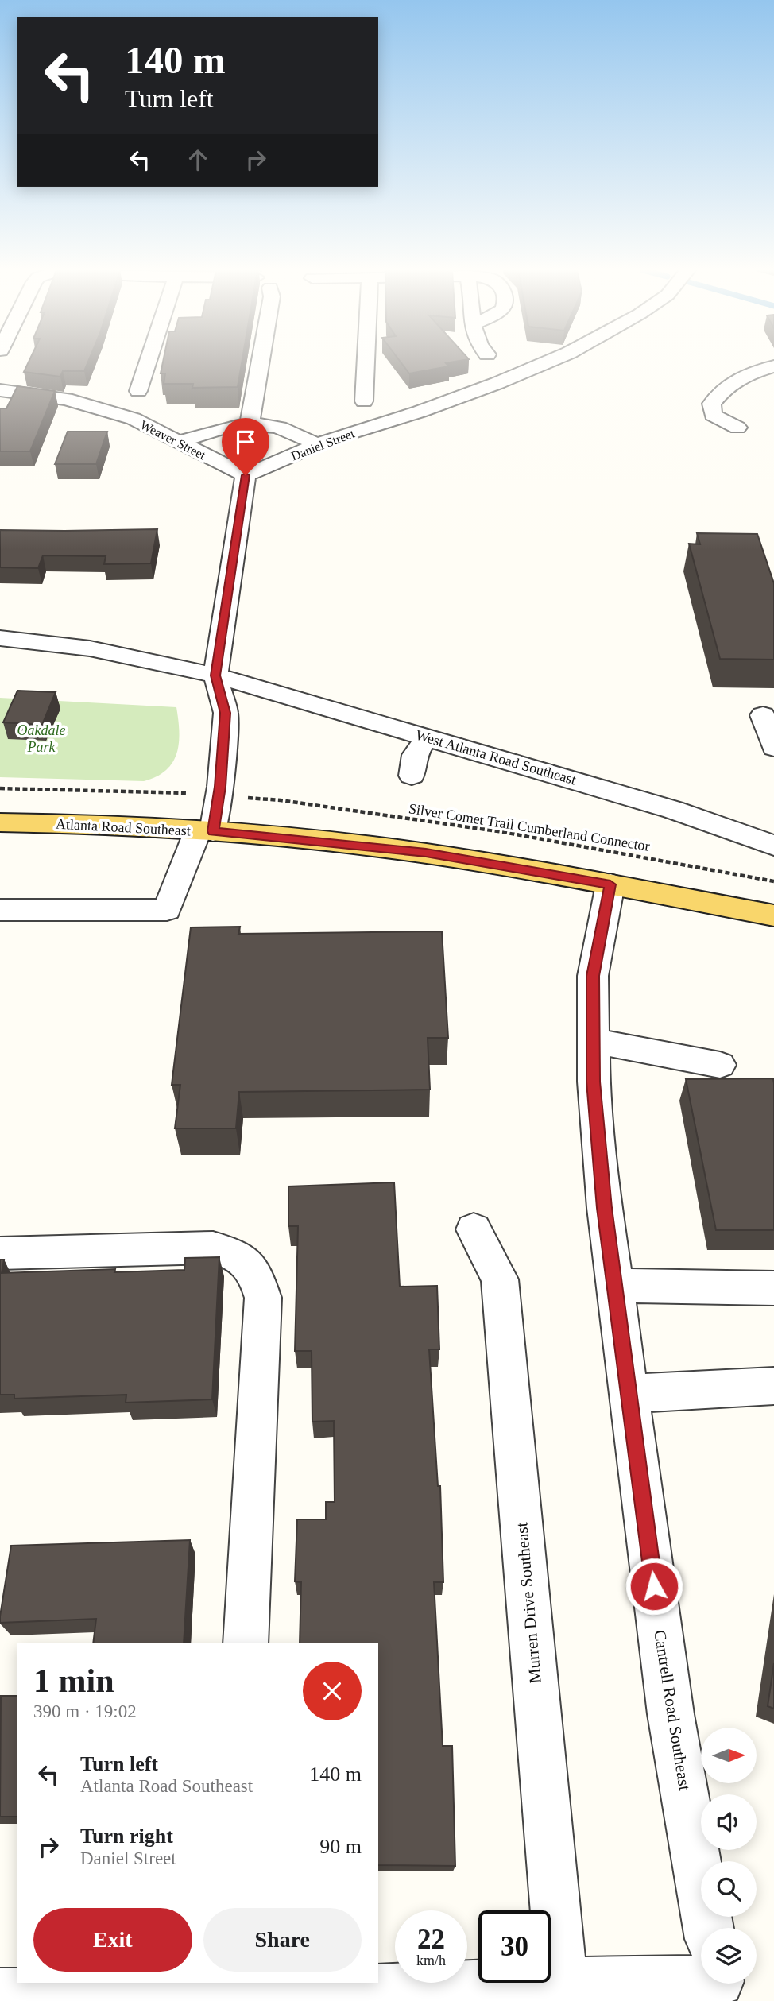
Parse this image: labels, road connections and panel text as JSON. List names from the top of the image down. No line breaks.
{"streets":{"main road":["Atlanta Road Southeast"],"street":["Weaver Street","Daniel Street","West Atlanta Road Southeast","Murren Drive Southeast","Cantrell Road Southeast"],"path":["Silver Comet Trail Cumberland Connector"]},"crossings":[["Weaver Street","Daniel Street"],["Atlanta Road Southeast","Cantrell Road Southeast"]],"parks":["Oakdale Park"],"north":"right","page":{"turn":["140 m","Turn left"],"heading":["1 min","390 m · 19:02"],"list":[{"name":"Turn left","note":"Atlanta Road Southeast","value":"140 m"},{"name":"Turn right","note":"Daniel Street","value":"90 m"}],"buttons":["Exit","Share"],"speed":"22 km/h","limit":"30"}}
